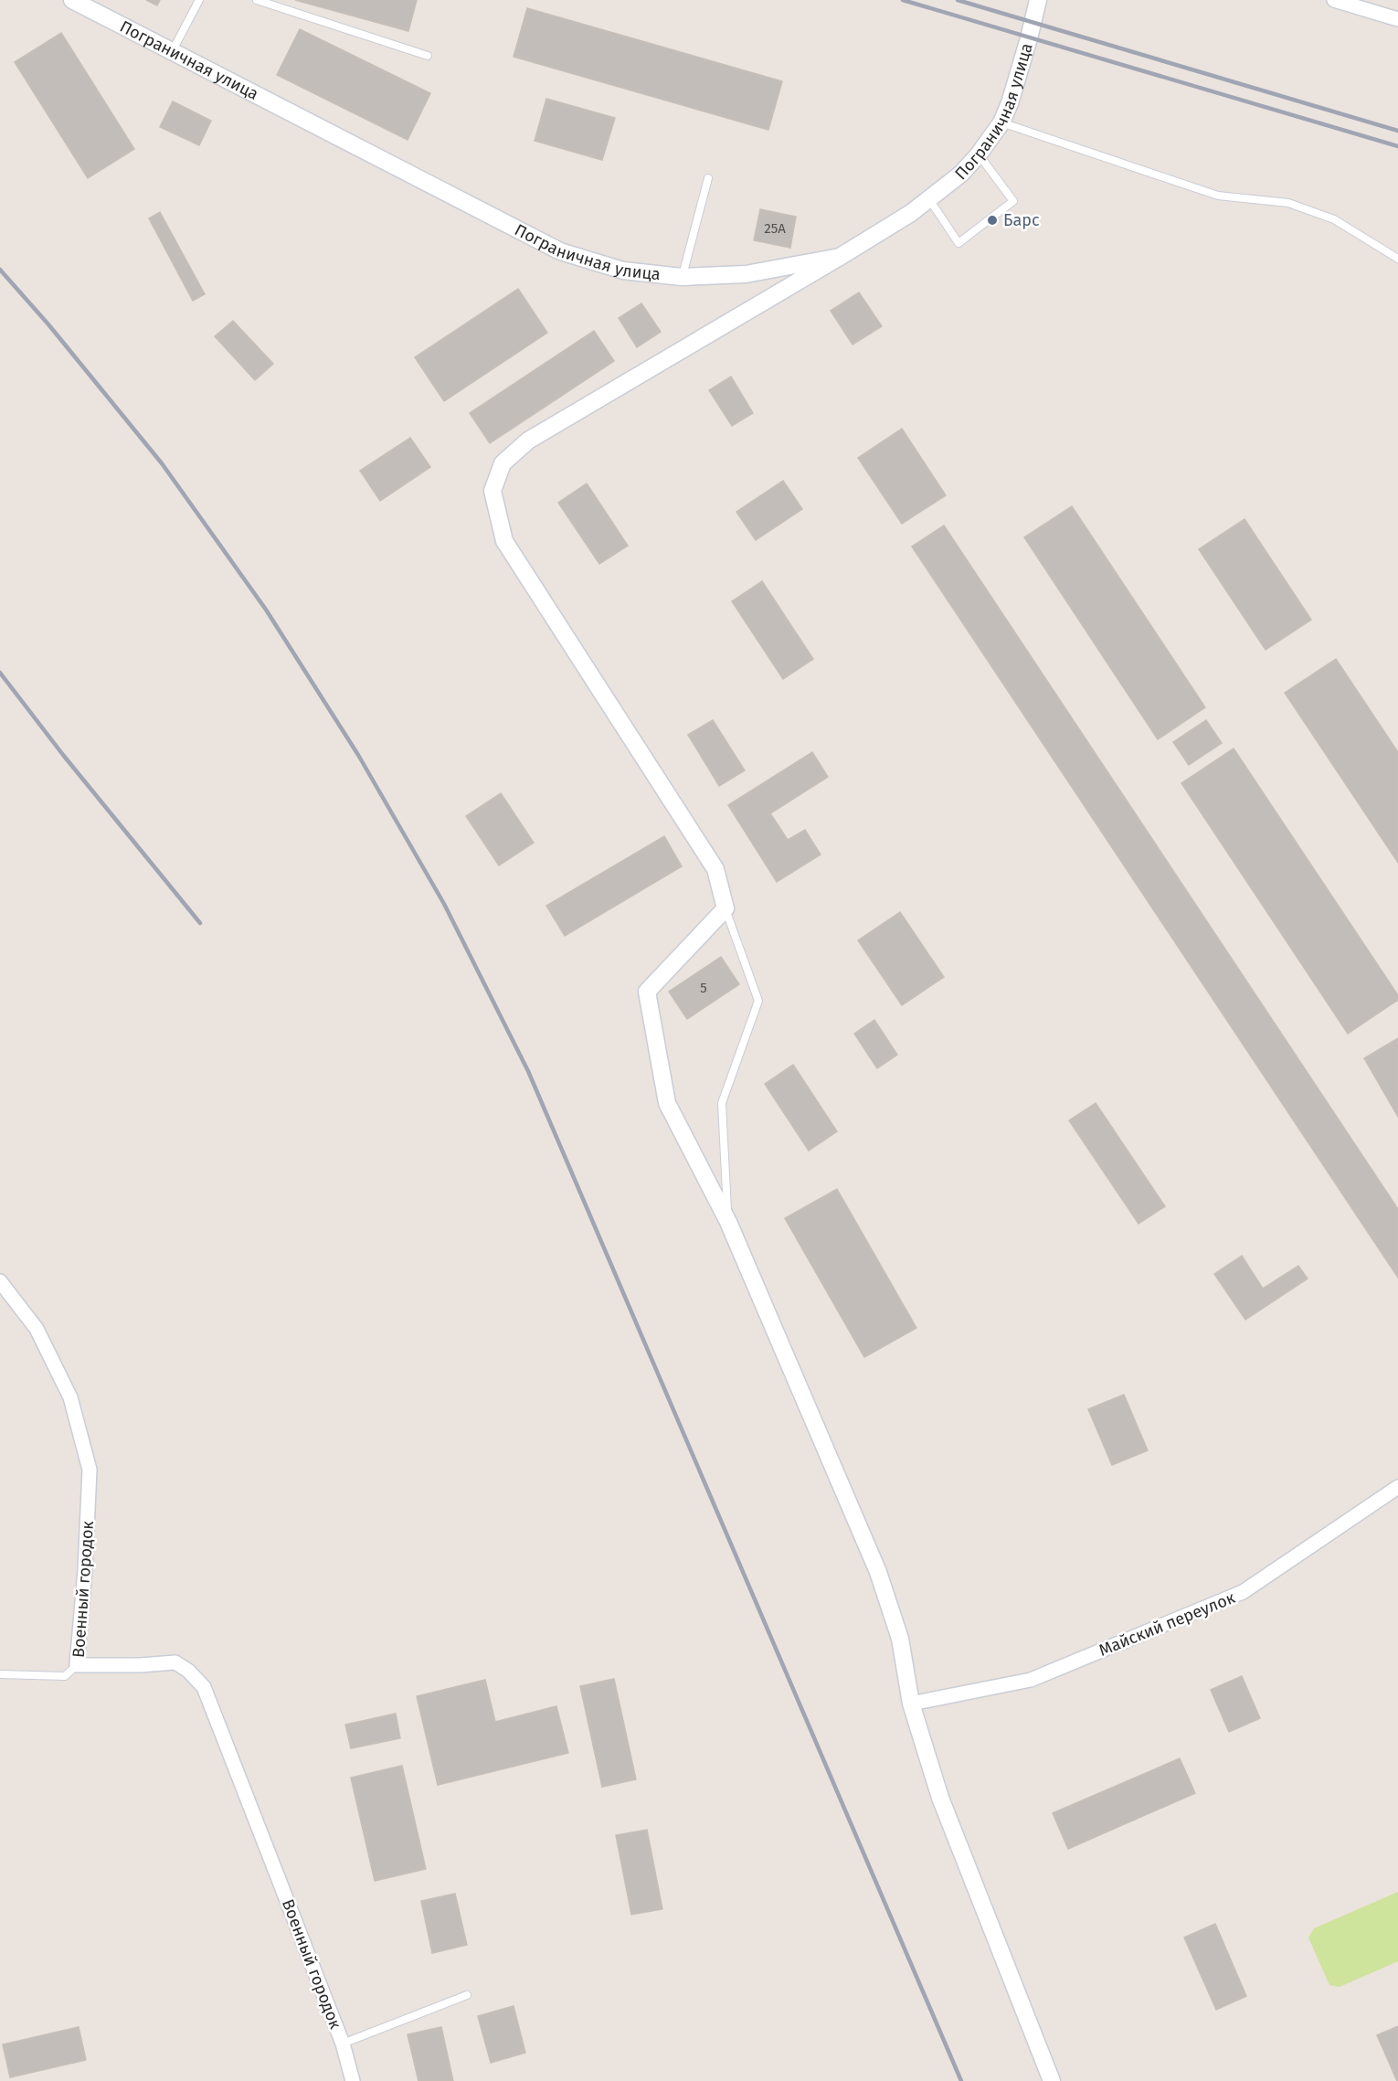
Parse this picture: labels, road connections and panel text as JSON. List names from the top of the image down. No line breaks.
{"streets":{"street":["Пограничная улица","Военный городок","Майский переулок"]},"places":["Барс"],"house_numbers":["25А","5"]}
